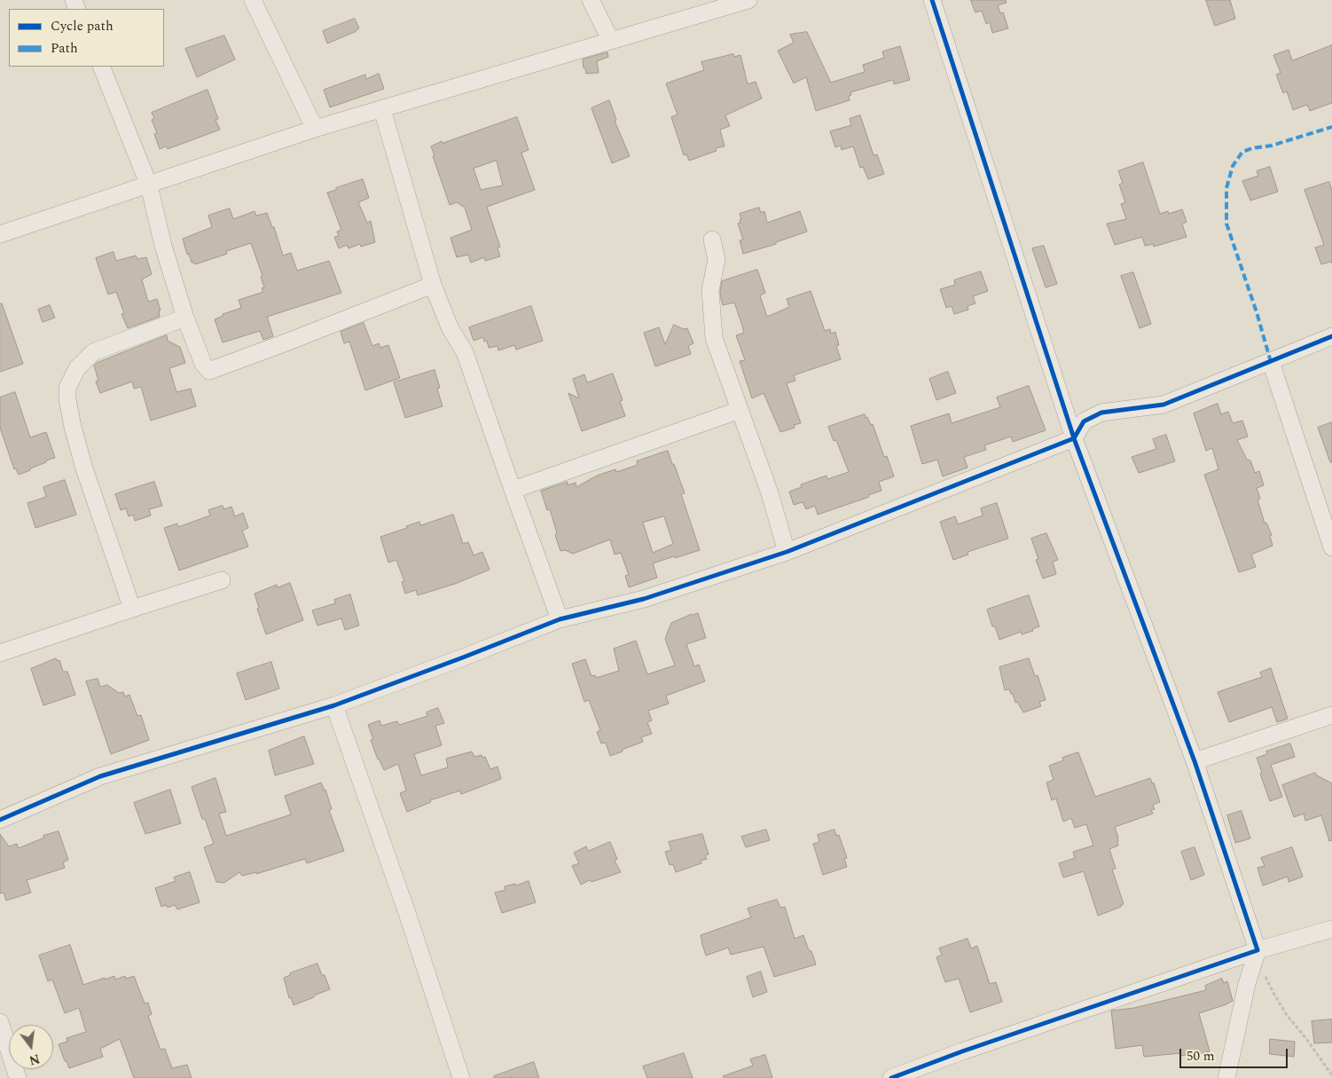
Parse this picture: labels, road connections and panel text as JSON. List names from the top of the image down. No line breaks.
{"legend":["Cycle path","Path"],"scale_bar":"50 m","north":"bottom"}
